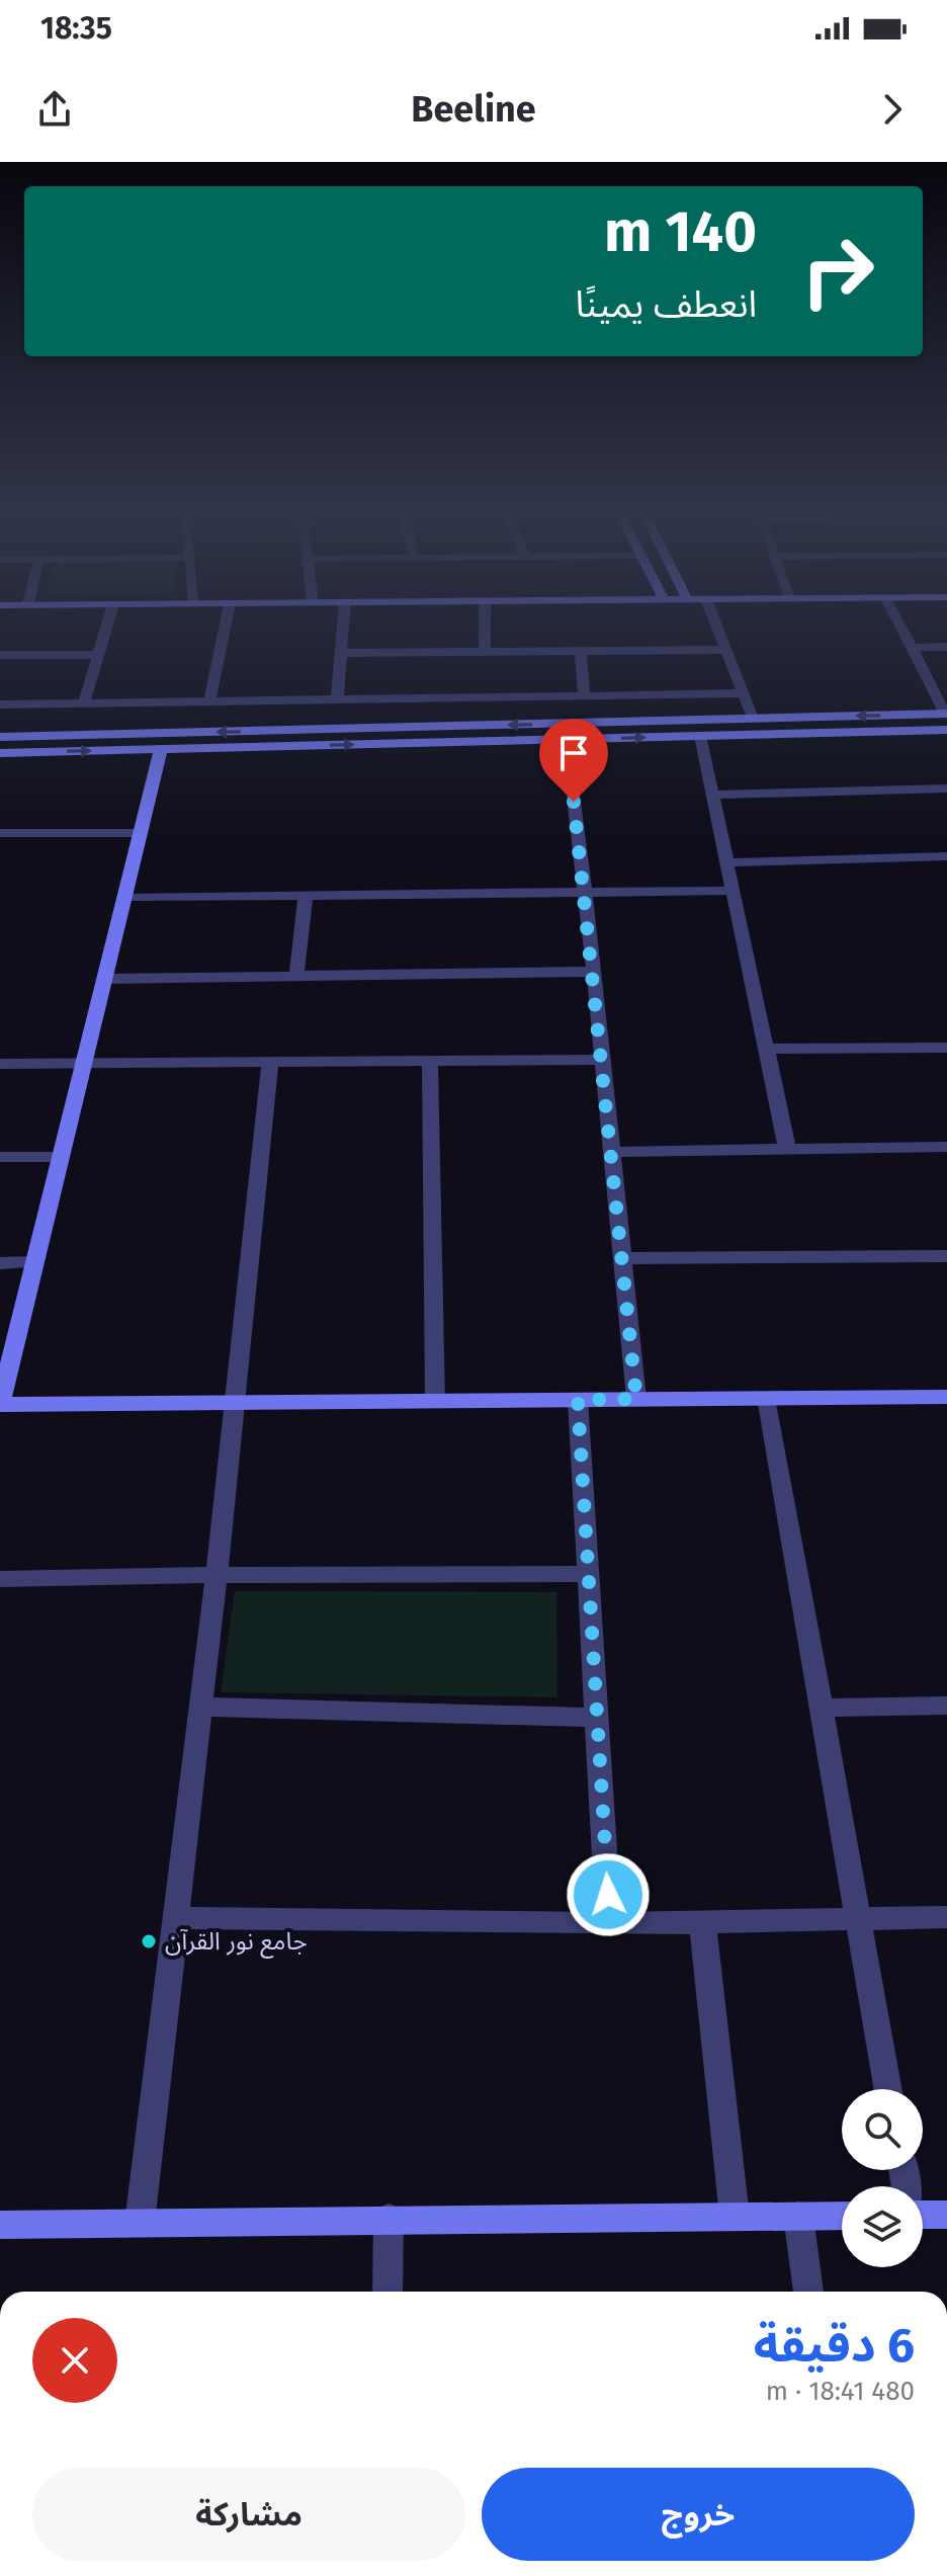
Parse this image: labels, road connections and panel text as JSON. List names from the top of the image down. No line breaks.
{"places":["جامع نور القرآن"],"page":{"status":"18:35","header":"Beeline","turn":["140 m","انعطف يمينًا"],"heading":["6 دقيقة","480 m · 18:41"],"buttons":["خروج","مشاركة"]}}
